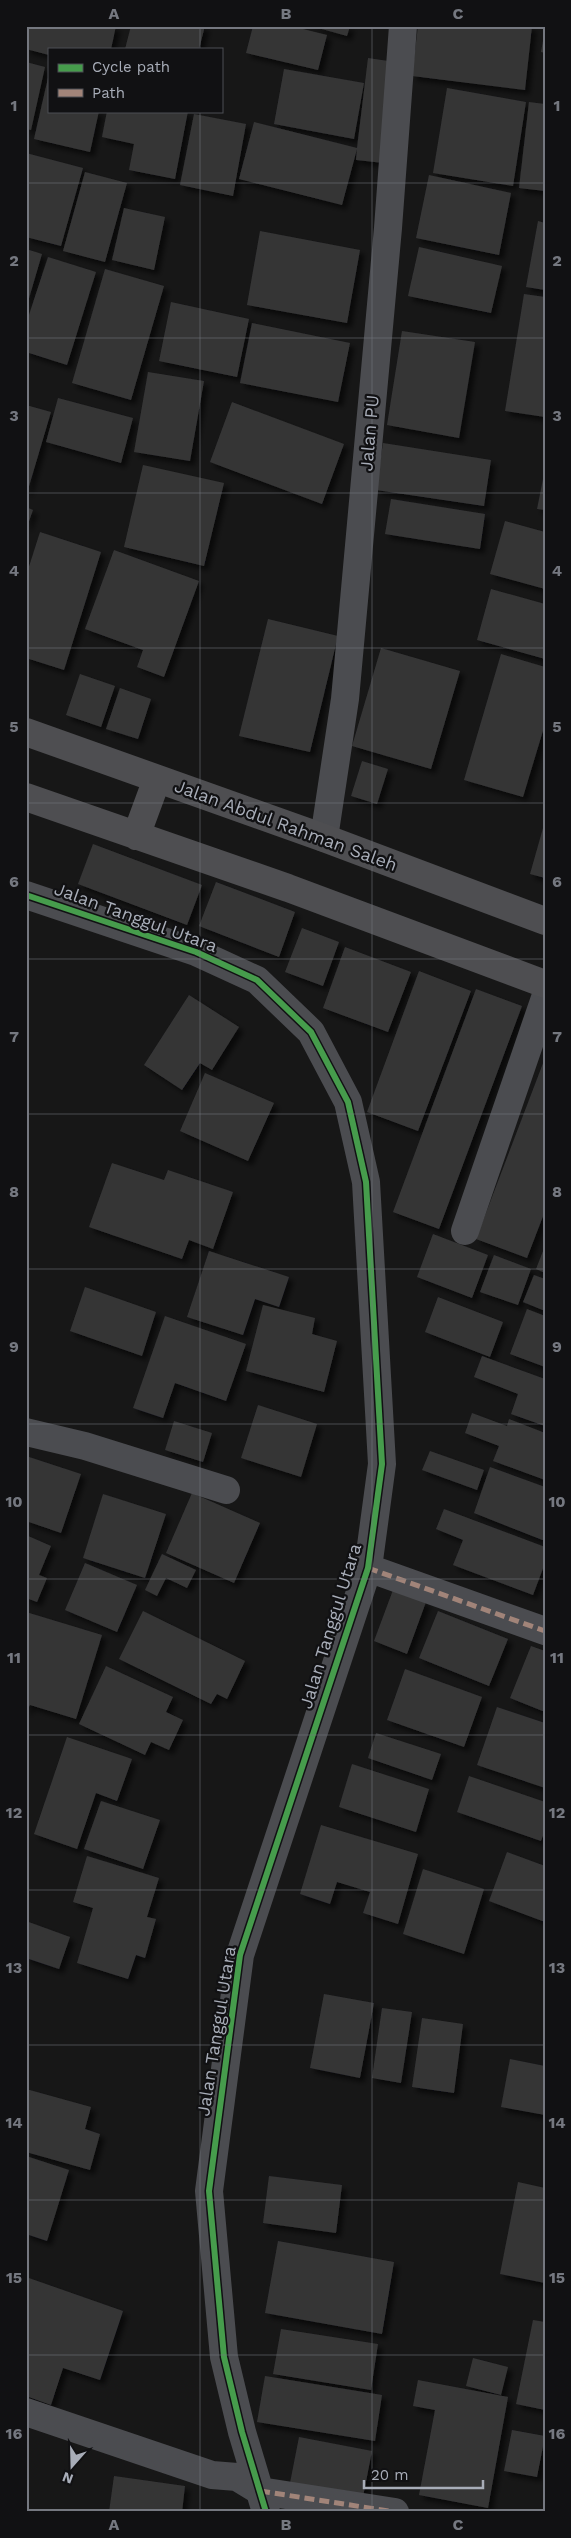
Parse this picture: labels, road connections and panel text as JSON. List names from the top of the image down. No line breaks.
{"streets":{"highway":["Jalan Abdul Rahman Saleh"],"street":["Jalan PU","Jalan Tanggul Utara"]},"crossings":[["Jalan PU","Jalan Abdul Rahman Saleh"]],"legend":["Cycle path","Path"],"scale_bar":"20 m","north":"bottom","grid":{"columns":["A","B","C"],"rows":["1","2","3","4","5","6","7","8","9","10","11","12","13","14","15","16"]}}
